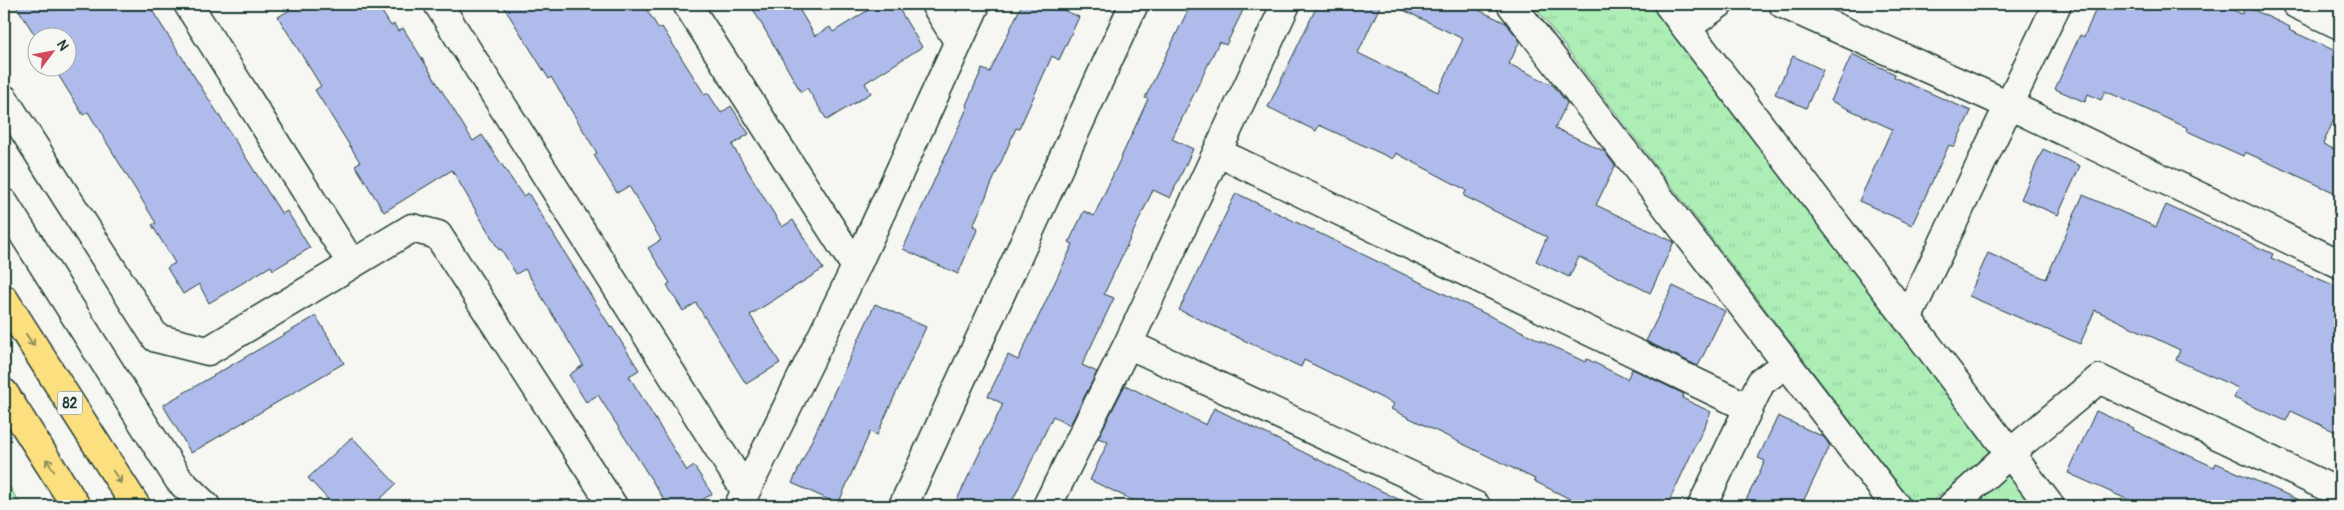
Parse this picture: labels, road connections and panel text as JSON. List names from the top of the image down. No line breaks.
{"streets":{"main road":["82"]},"north":"top right"}
